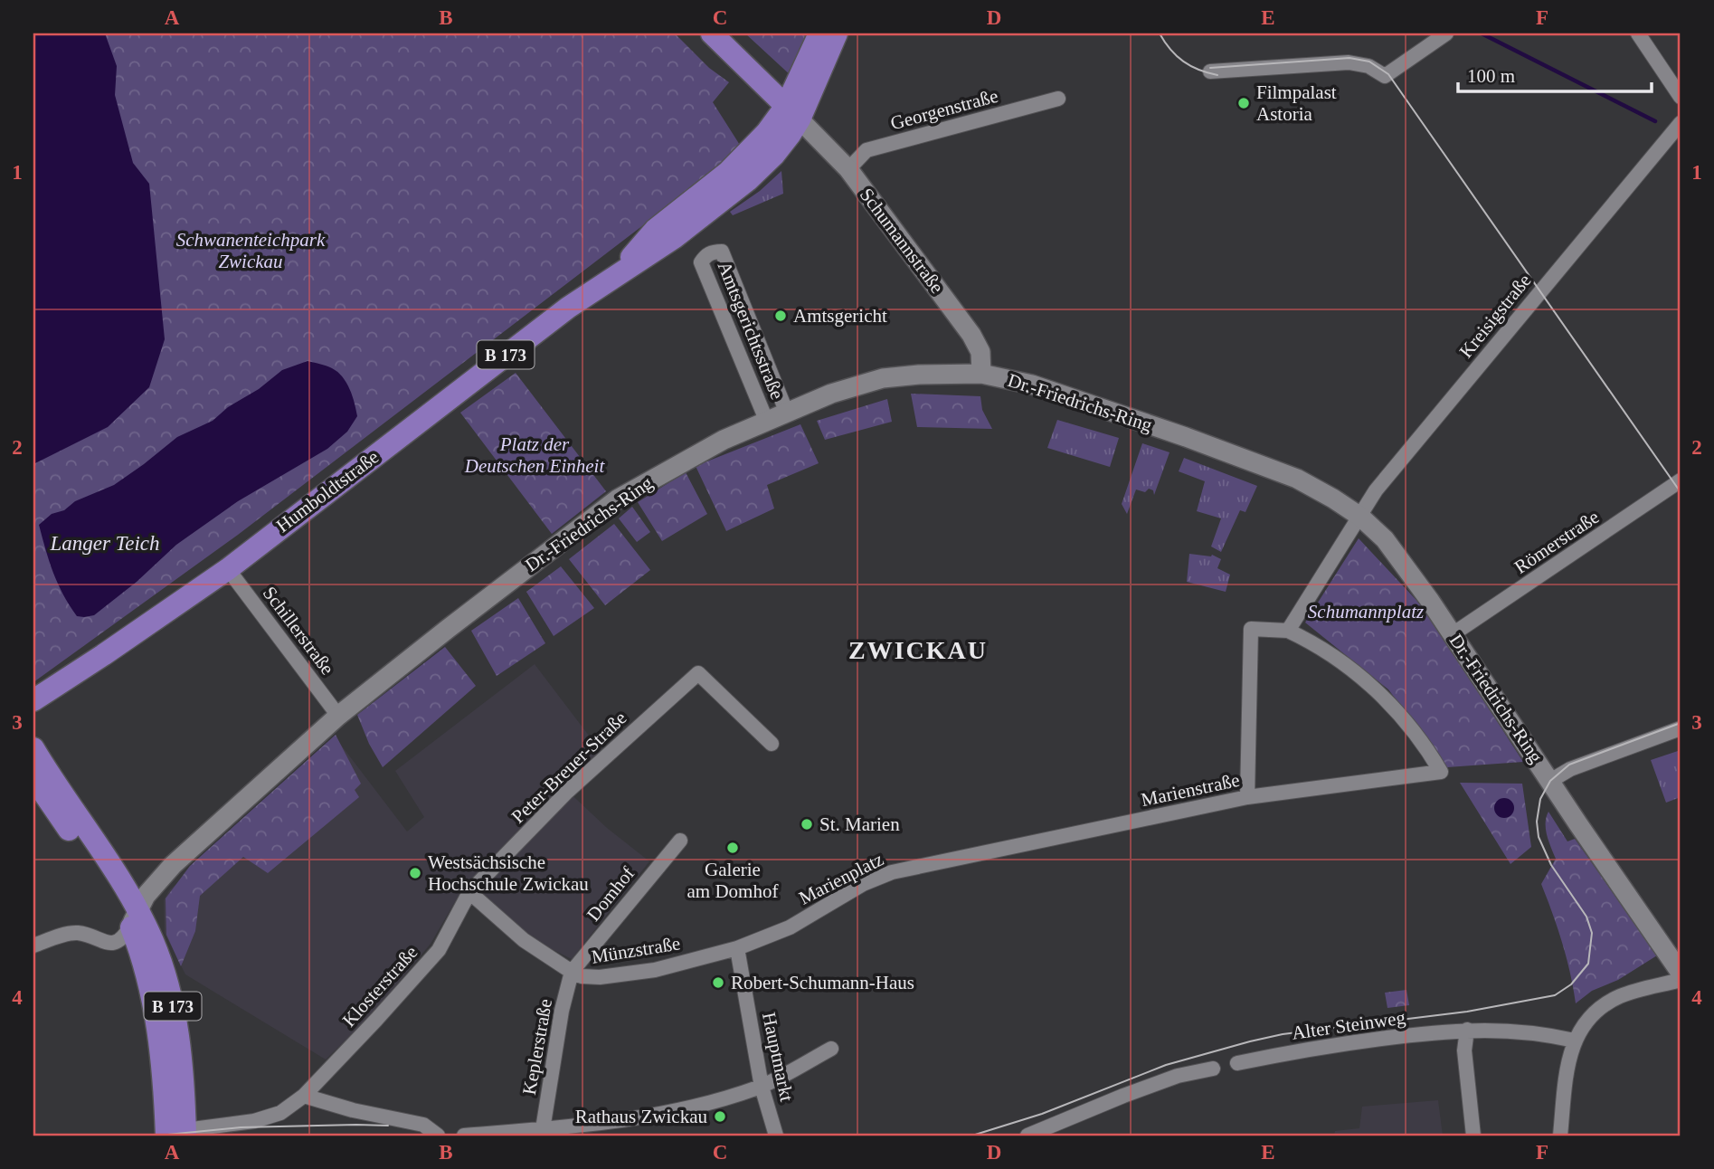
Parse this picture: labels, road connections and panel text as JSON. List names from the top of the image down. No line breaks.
{"streets":{"main road":["Schumannstraße","B 173","Dr.-Friedrichs-Ring","Humboldtstraße"],"street":["Georgenstraße","Kreisigstraße","Amtsgerichtsstraße","Römerstraße","Schillerstraße","Peter-Breuer-Straße","Marienstraße","Marienplatz","Domhof","Münzstraße","Klosterstraße","Alter Steinweg","Keplerstraße","Hauptmarkt"]},"crossings":[["Georgenstraße","Schumannstraße"],["Schumannstraße","Dr.-Friedrichs-Ring"],["Schumannstraße","Humboldtstraße"],["Kreisigstraße","Dr.-Friedrichs-Ring"],["Amtsgerichtsstraße","Dr.-Friedrichs-Ring"],["B 173","Dr.-Friedrichs-Ring"],["B 173","Klosterstraße"],["Dr.-Friedrichs-Ring","Römerstraße"],["Dr.-Friedrichs-Ring","Schillerstraße"],["Humboldtstraße","Schillerstraße"],["Peter-Breuer-Straße","Klosterstraße"],["Marienstraße","Marienplatz"],["Marienplatz","Münzstraße"],["Marienplatz","Hauptmarkt"],["Domhof","Münzstraße"],["Domhof","Keplerstraße"],["Münzstraße","Keplerstraße"],["Münzstraße","Hauptmarkt"]],"districts":["ZWICKAU"],"water":["Langer Teich"],"parks":["Schwanenteichpark Zwickau","Platz der Deutschen Einheit","Schumannplatz"],"places":["Filmpalast Astoria","Amtsgericht","St. Marien","Galerie am Domhof","Westsächsische Hochschule Zwickau","Robert-Schumann-Haus","Rathaus Zwickau"],"scale_bar":"100 m","grid":{"columns":["A","B","C","D","E","F"],"rows":["1","2","3","4"]}}
